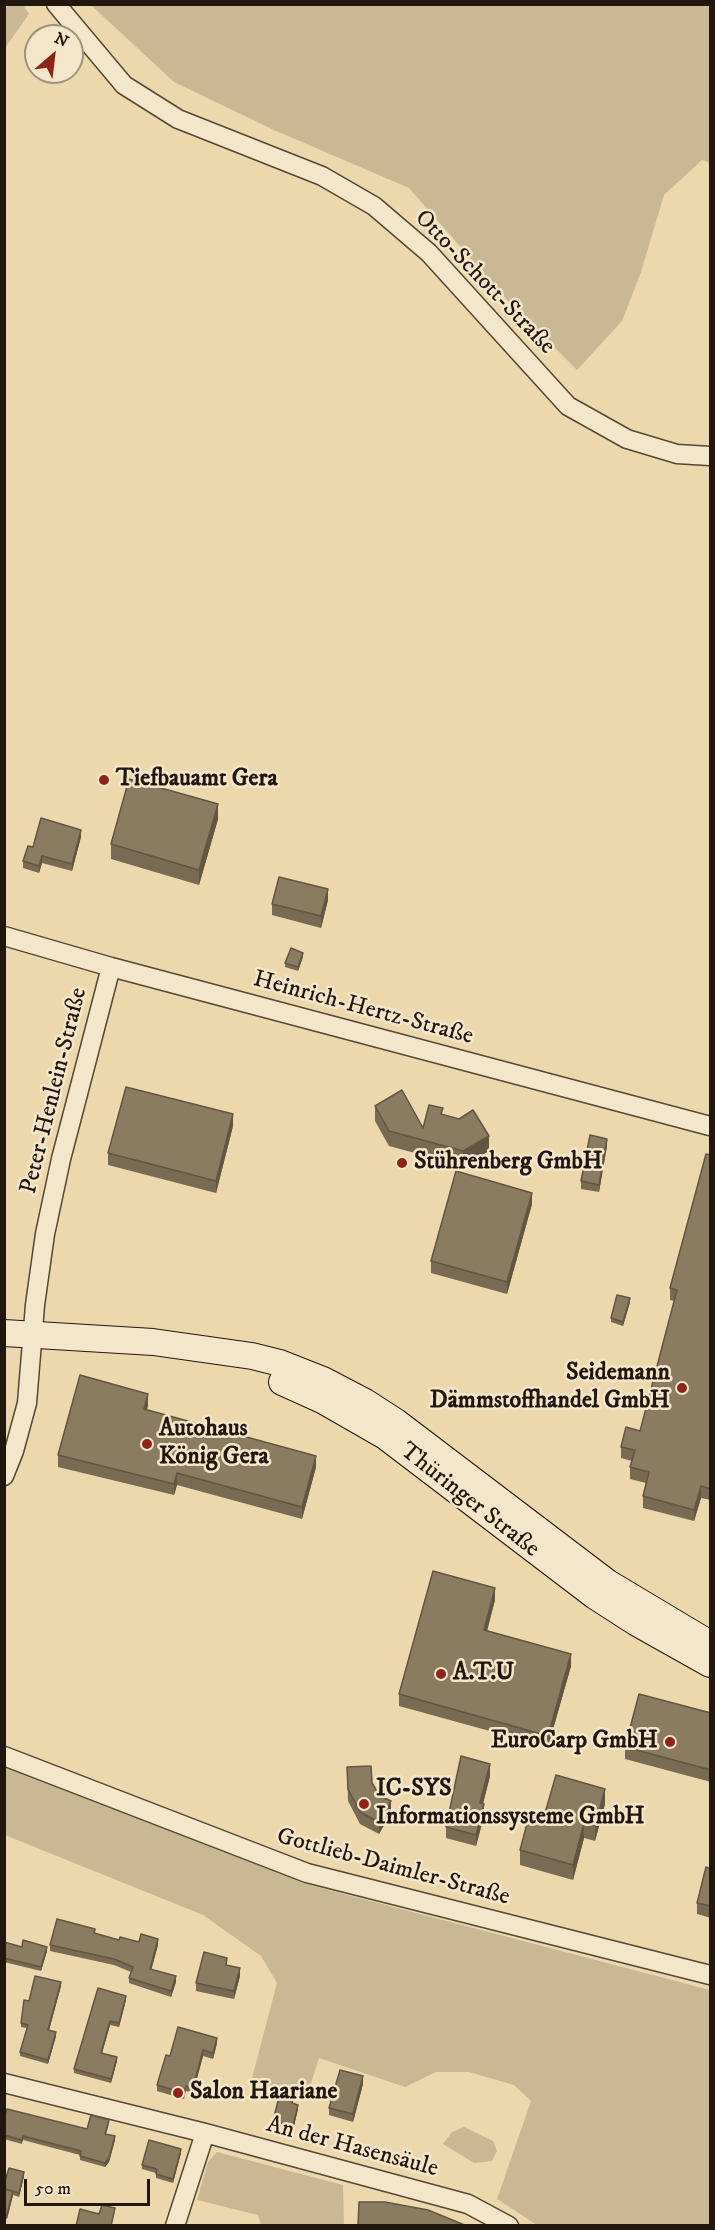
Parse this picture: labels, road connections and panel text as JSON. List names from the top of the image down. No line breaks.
{"streets":{"main road":["Thüringer Straße"],"street":["Otto-Schott-Straße","Heinrich-Hertz-Straße","Peter-Henlein-Straße","Gottlieb-Daimler-Straße","An der Hasensäule"]},"crossings":[["Heinrich-Hertz-Straße","Peter-Henlein-Straße"],["Peter-Henlein-Straße","Thüringer Straße"]],"places":["Tiefbauamt Gera","Stührenberg GmbH","Seidemann Dämmstoffhandel GmbH","Autohaus König Gera","A.T.U","EuroCarp GmbH","IC-SYS Informationssysteme GmbH","Salon Haariane"],"scale_bar":"50 m","north":"top right"}
